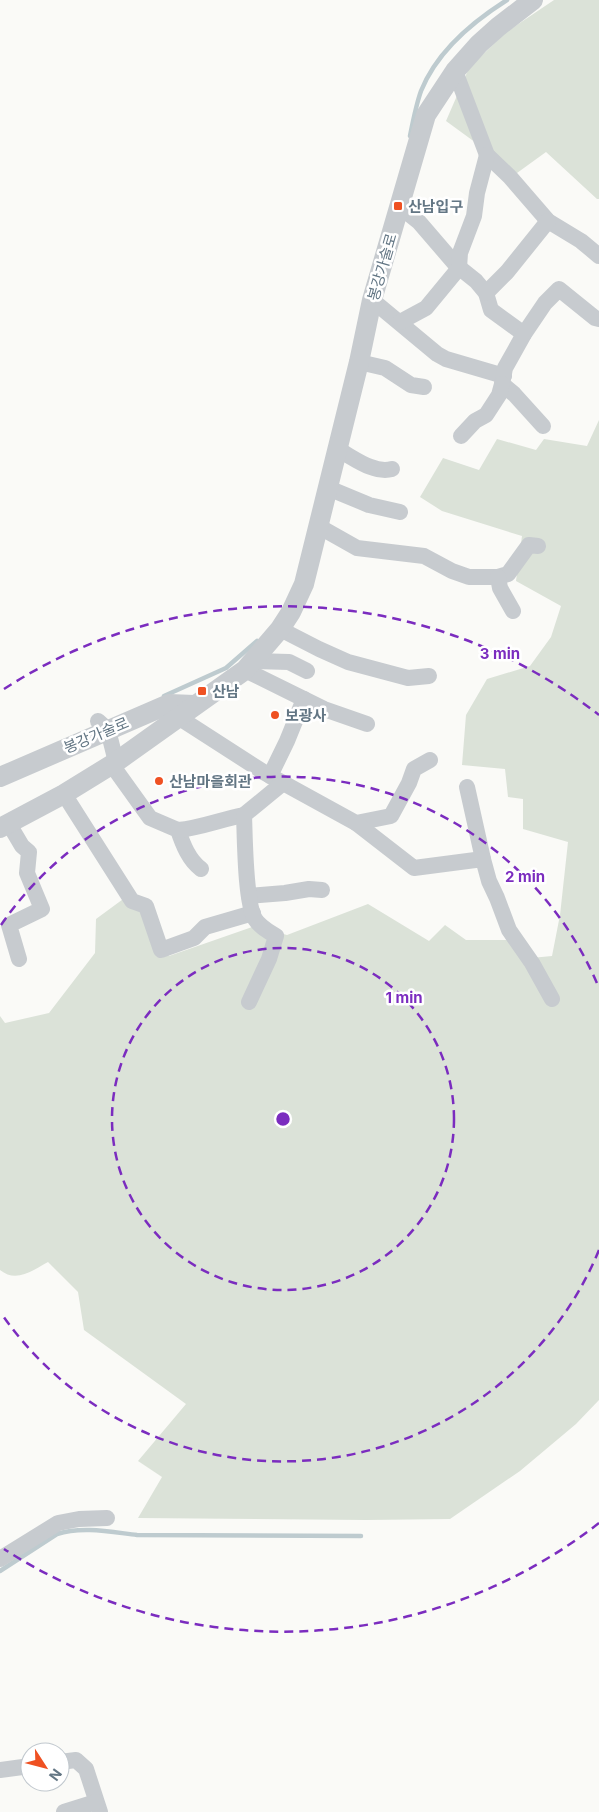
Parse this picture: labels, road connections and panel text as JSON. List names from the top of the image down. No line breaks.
{"streets":{"street":["봉강가술로"]},"places":{"transit":["산남입구","산남"],"other":["보광사","산남마을회관"]},"north":"bottom right","rings":["3 min","2 min","1 min"]}
